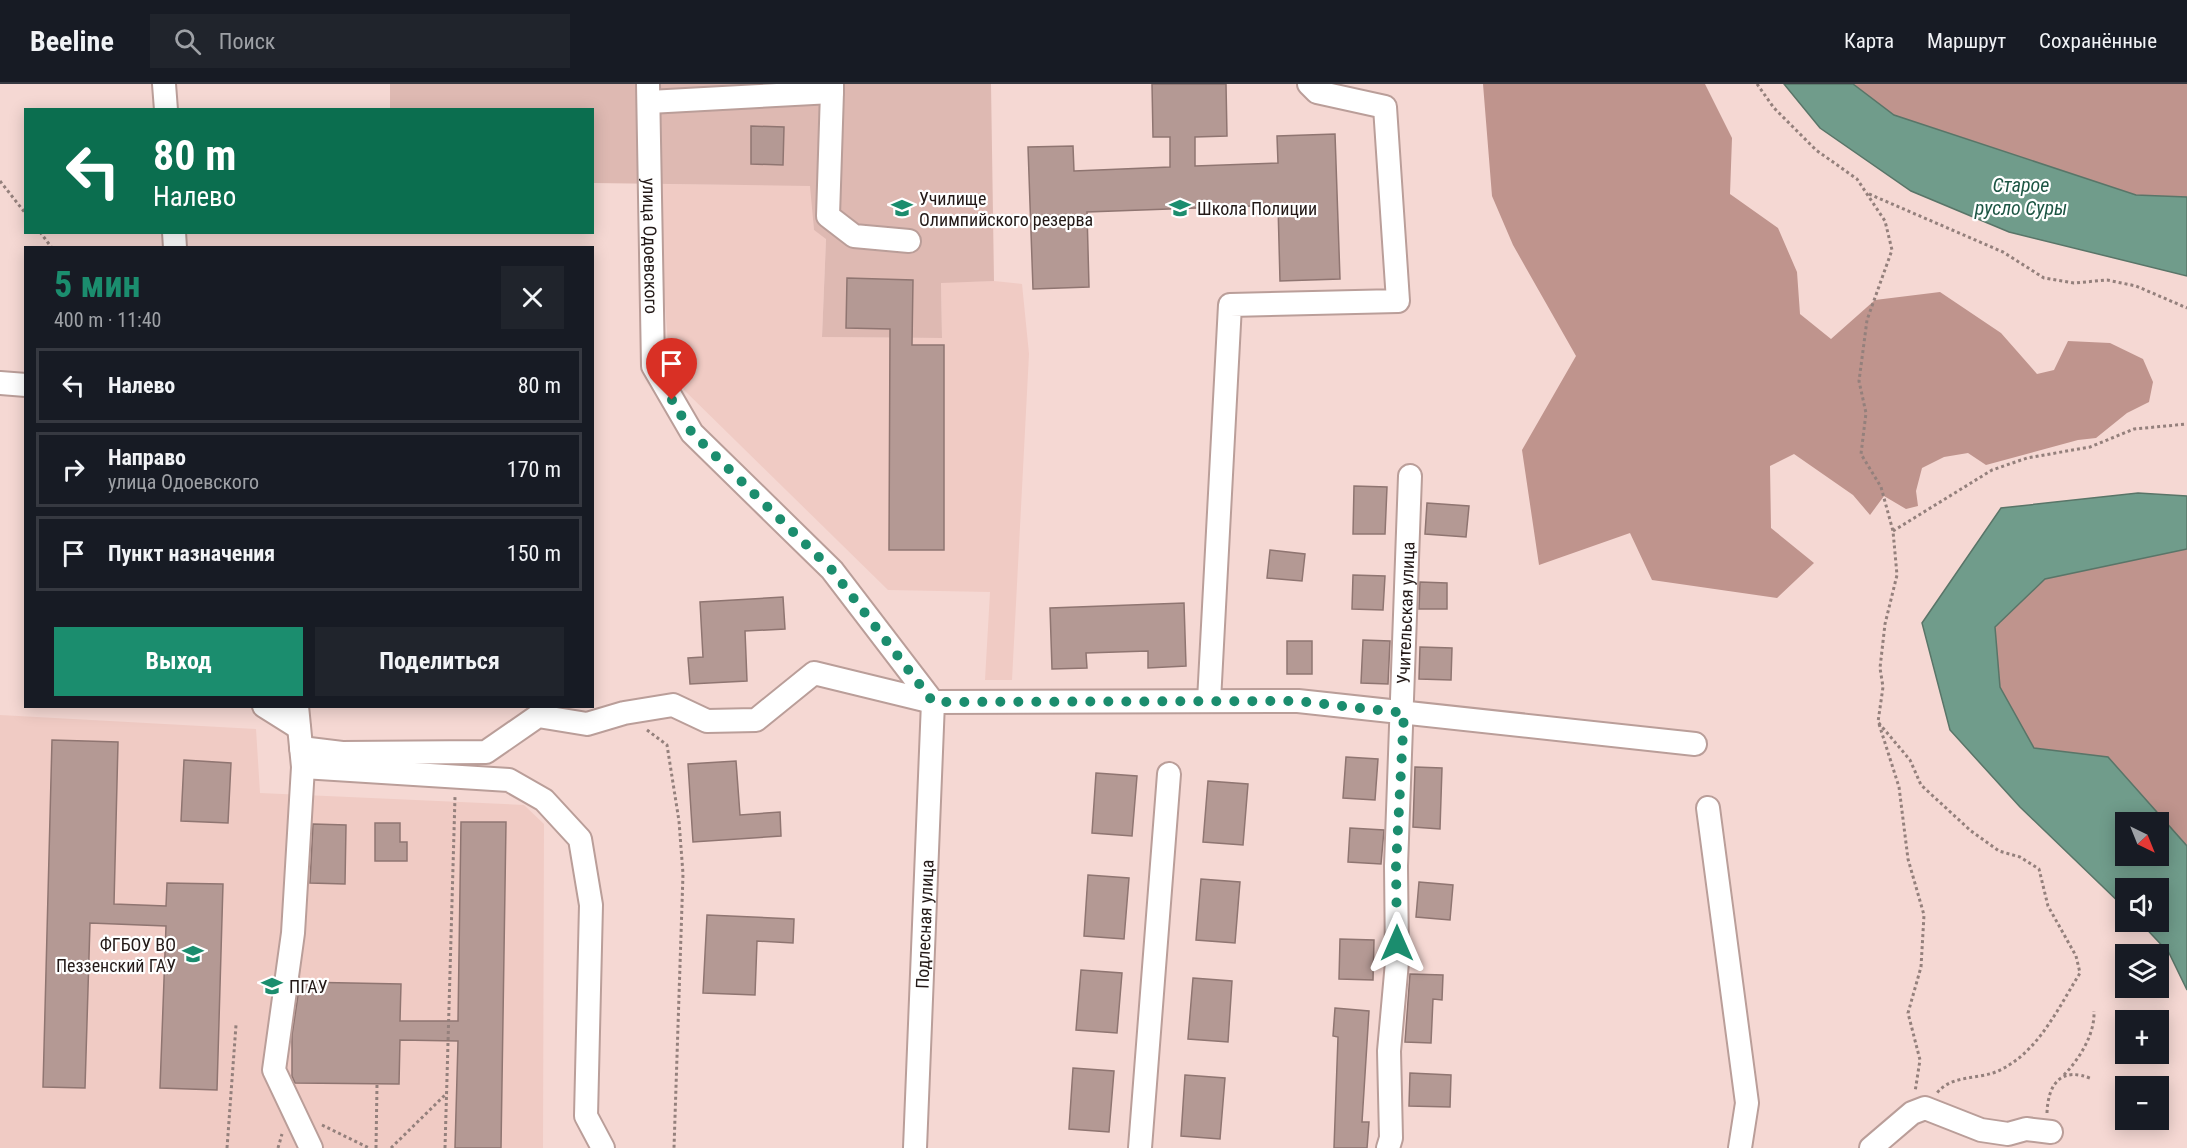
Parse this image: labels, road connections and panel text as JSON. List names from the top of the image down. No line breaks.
{"streets":{"street":["улица Одоевского","Учительская улица","Подлесная улица"]},"crossings":[["улица Одоевского","Подлесная улица"]],"water":["Старое русло Суры"],"places":{"school or university":["Училище Олимпийского резерва","Школа Полиции","ФГБОУ ВО Пеззенский ГАУ","ПГАУ"]},"north":"bottom right","page":{"header":"Beeline","search":"Поиск","nav":["Карта","Маршрут","Сохранённые"],"turn":["80 m","Налево"],"heading":["5 мин","400 m · 11:40"],"list":[{"name":"Налево","value":"80 m"},{"name":"Направо","note":"улица Одоевского","value":"170 m"},{"name":"Пункт назначения","value":"150 m"}],"buttons":["Выход","Поделиться"],"map_buttons":["+","−"]}}
